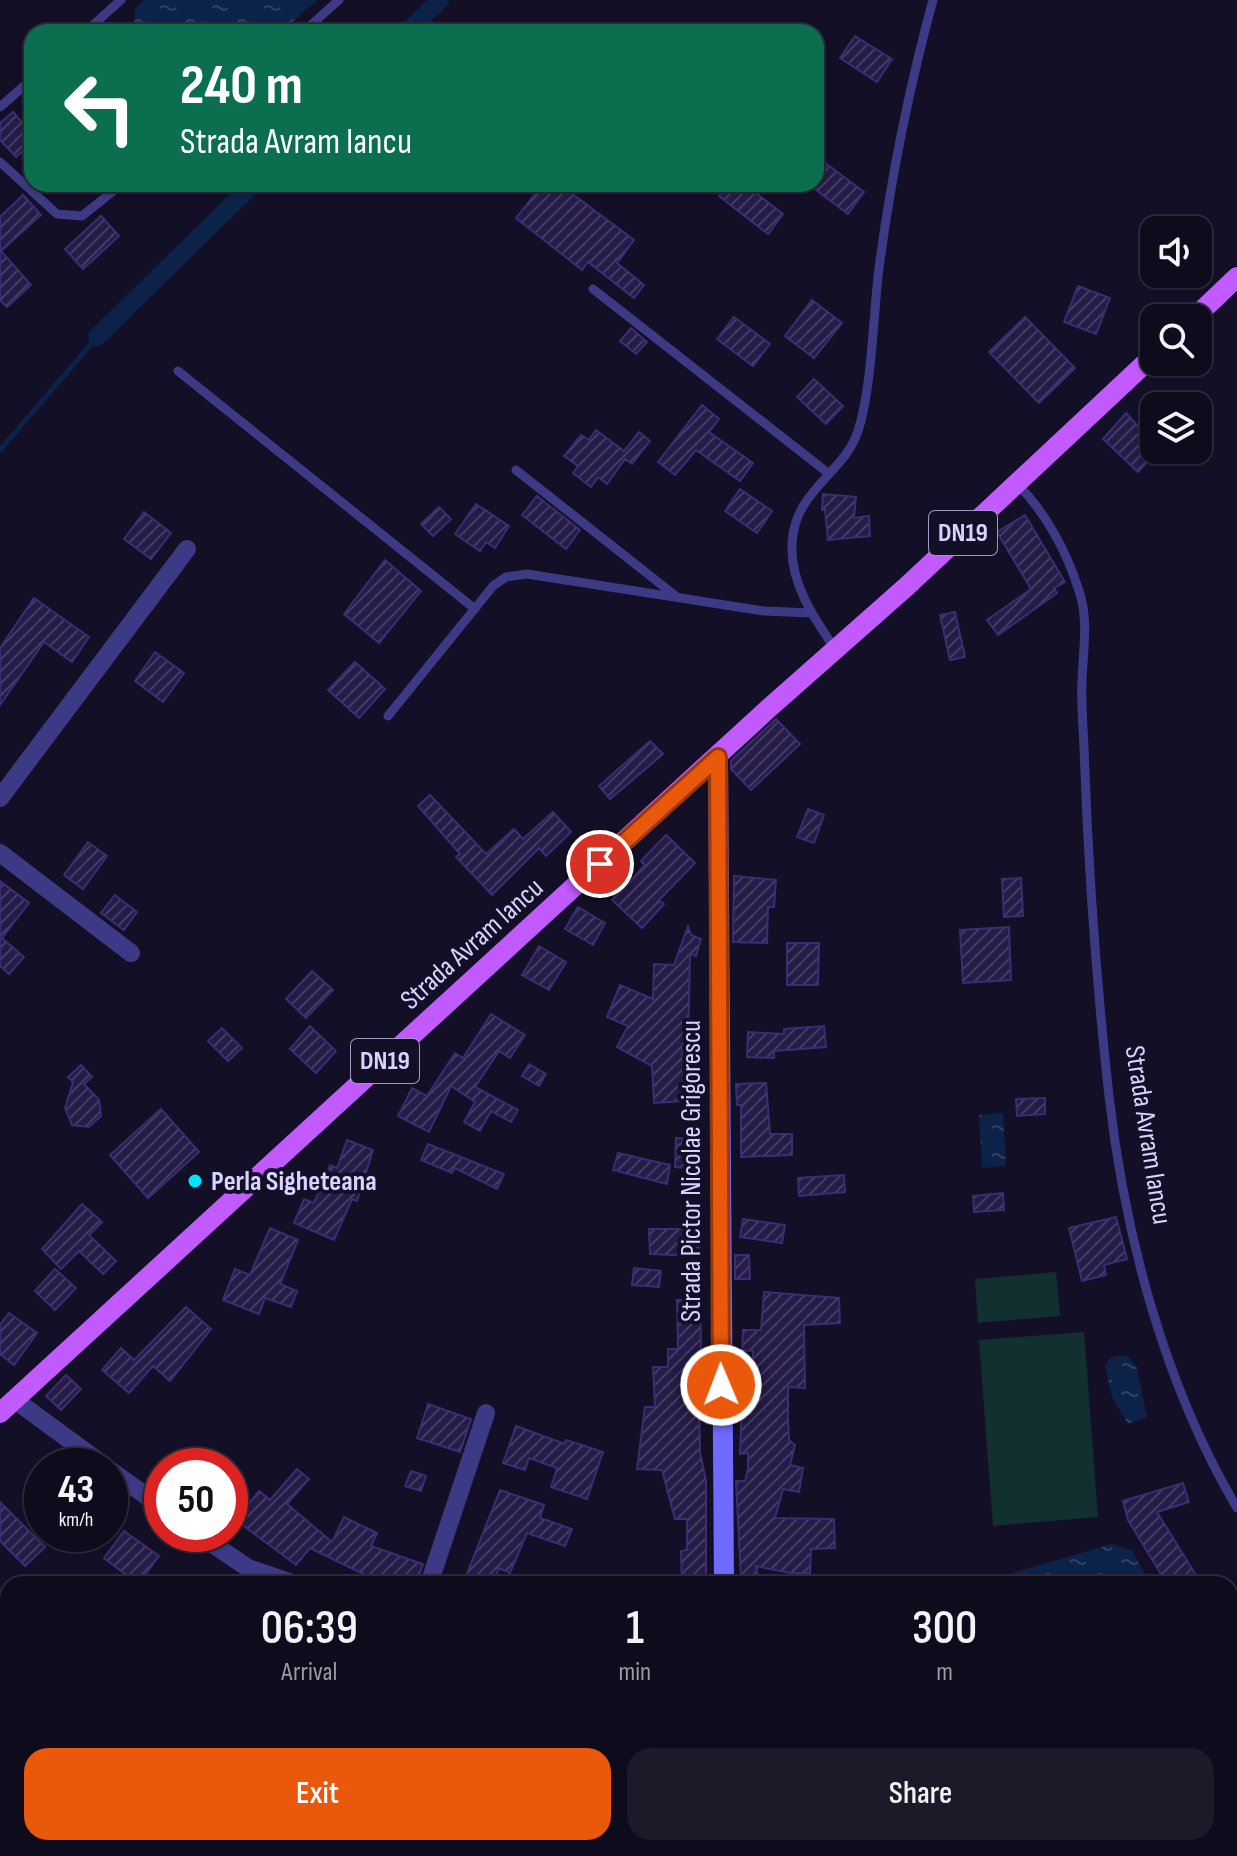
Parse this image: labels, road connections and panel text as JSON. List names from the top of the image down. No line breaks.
{"streets":{"main road":["DN19","Strada Avram Iancu","Strada Pictor Nicolae Grigorescu"]},"crossings":[["Strada Avram Iancu","Strada Pictor Nicolae Grigorescu"]],"places":["Perla Sigheteana"],"page":{"turn":["240 m","Strada Avram Iancu"],"speed":"43 km/h","limit":"50","eta":["06:39","Arrival","1","min","300","m"],"buttons":["Exit","Share"]}}
